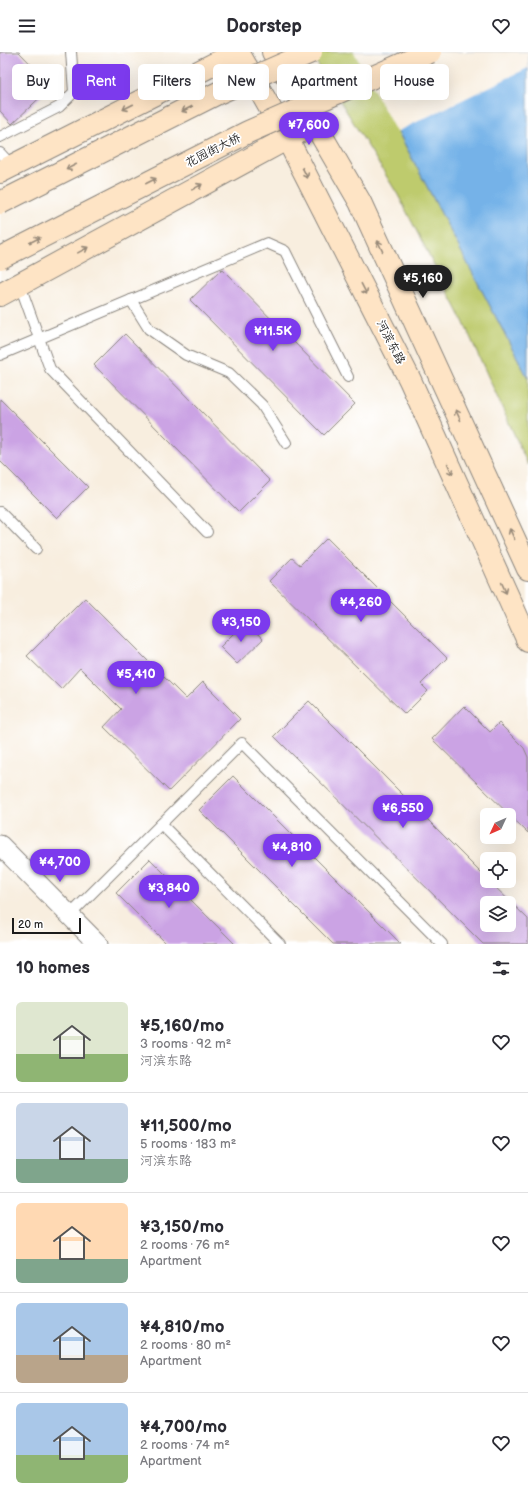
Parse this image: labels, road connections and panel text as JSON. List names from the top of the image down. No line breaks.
{"streets":{"main road":["花园街大桥","河滨东路"]},"scale_bar":"20 m","north":"bottom left","page":{"header":"Doorstep","chip":["Buy","Rent","Filters","New","Apartment","House"],"price":["¥7,600","¥5,160","¥11.5K","¥4,260","¥3,150","¥5,410","¥6,550","¥4,810","¥4,700","¥3,840"],"scale":"20 m","heading":"10 homes","list":[{"name":"¥5,160/mo","note":"3 rooms · 92 m² · 河滨东路"},{"name":"¥11,500/mo","note":"5 rooms · 183 m² · 河滨东路"},{"name":"¥3,150/mo","note":"2 rooms · 76 m² · Apartment"},{"name":"¥4,810/mo","note":"2 rooms · 80 m² · Apartment"},{"name":"¥4,700/mo","note":"2 rooms · 74 m² · Apartment"}]}}
